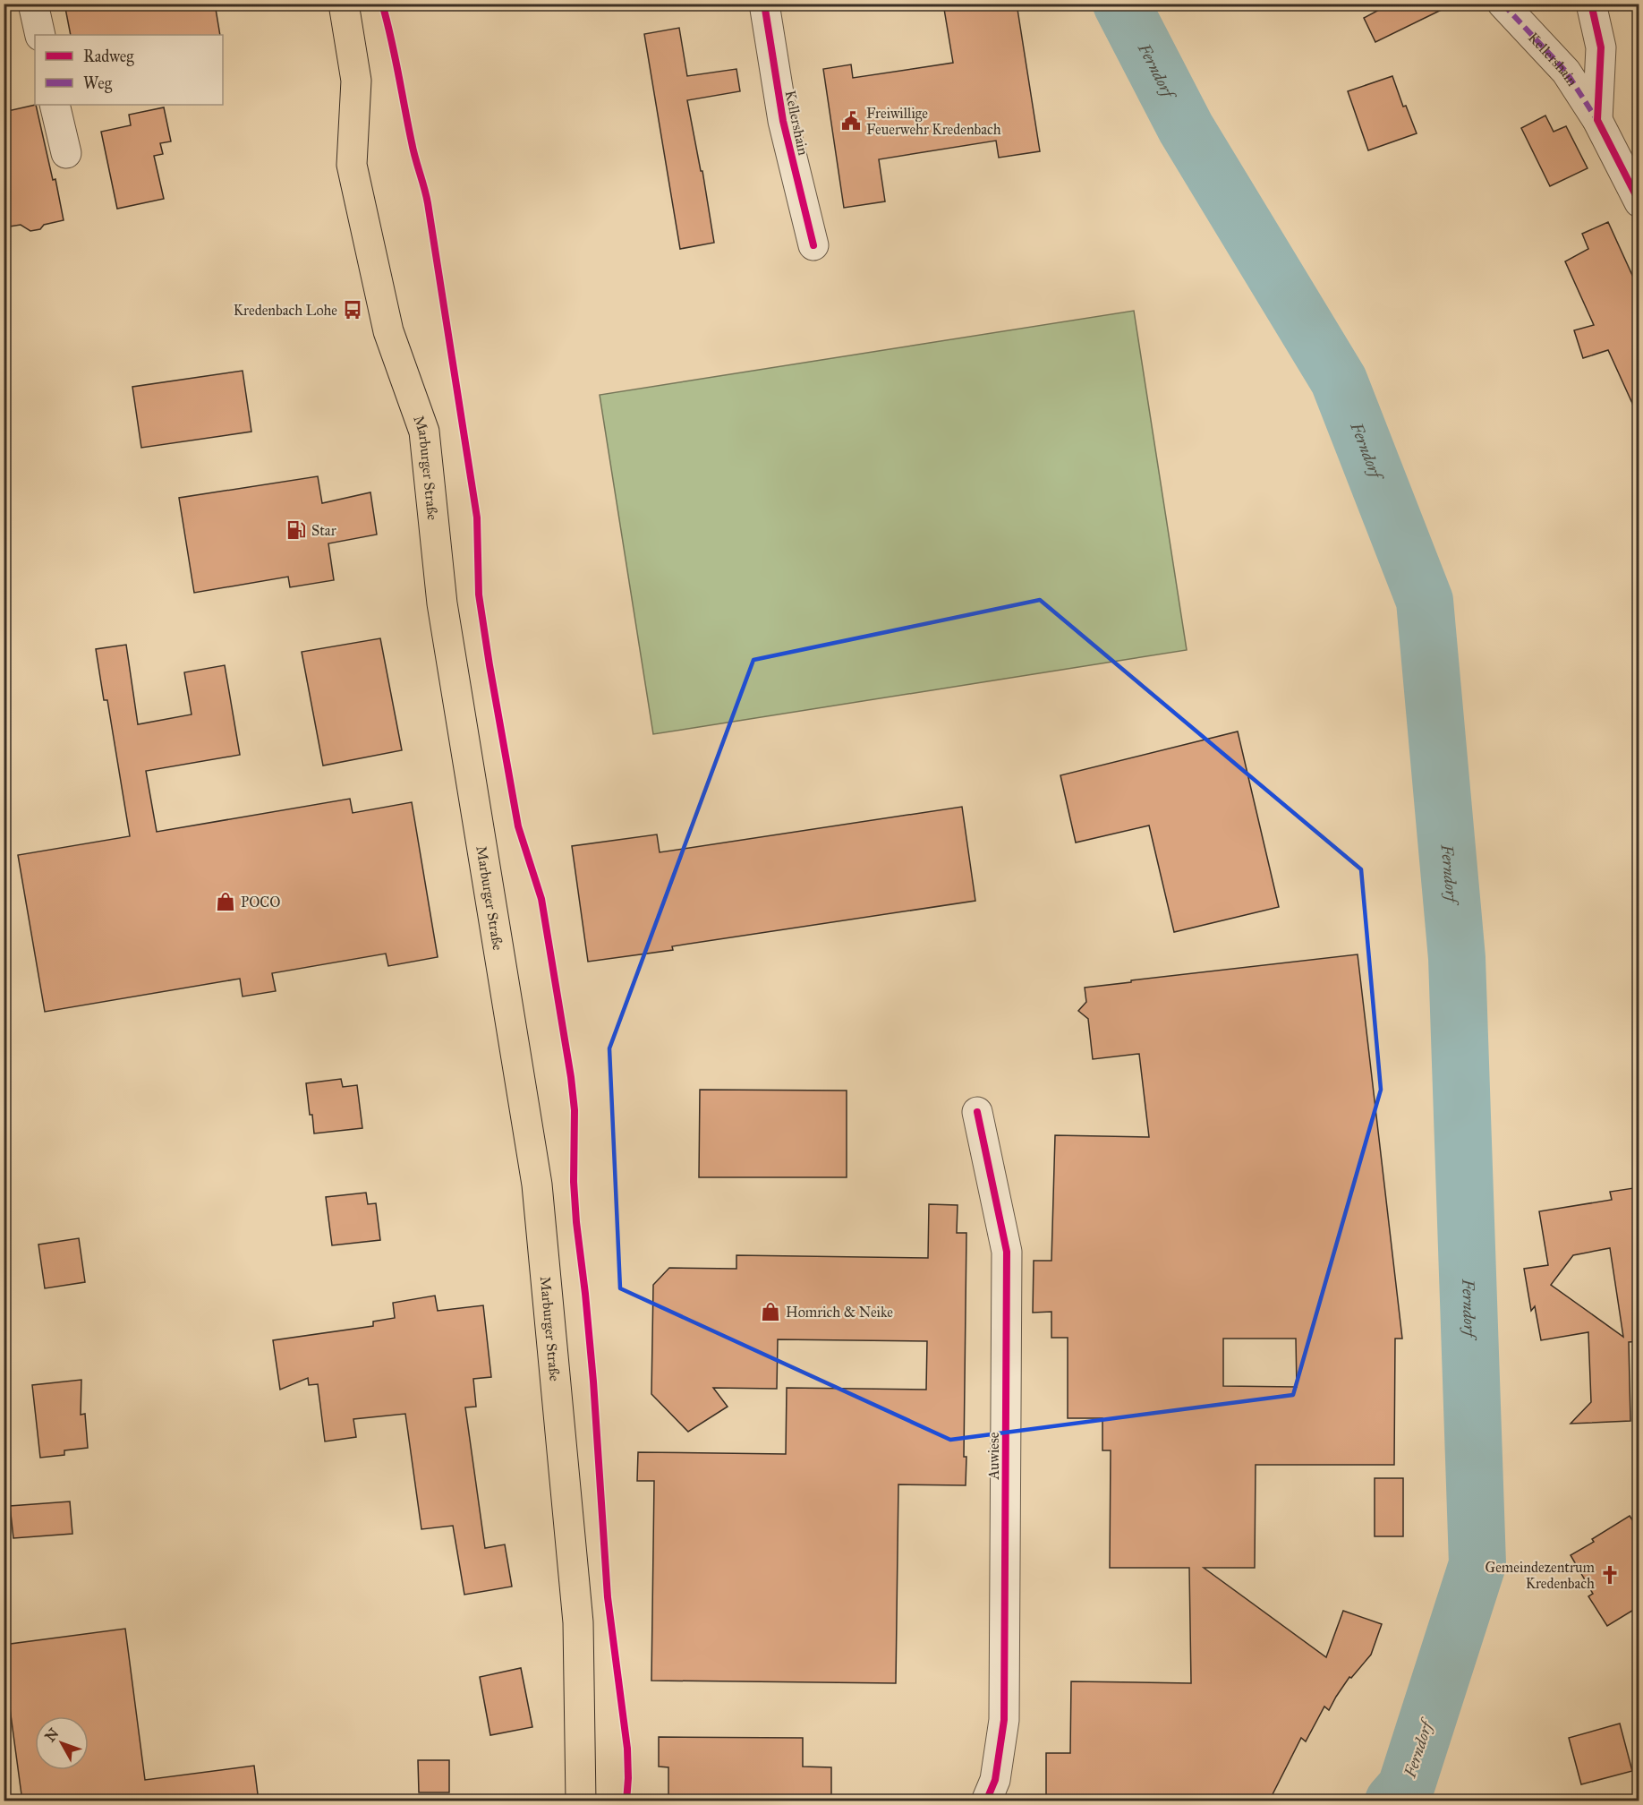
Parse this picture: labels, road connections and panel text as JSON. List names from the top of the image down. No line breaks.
{"streets":{"main road":["Marburger Straße"],"street":["Kellershain","Auwiese"]},"water":["Ferndorf"],"places":{"public building":["Freiwillige Feuerwehr Kredenbach"],"bus stop":["Kredenbach Lohe"],"fuel station":["Star"],"shop":["POCO","Homrich & Neike"],"church":["Gemeindezentrum Kredenbach"]},"legend":["Radweg","Weg"],"north":"top left"}
